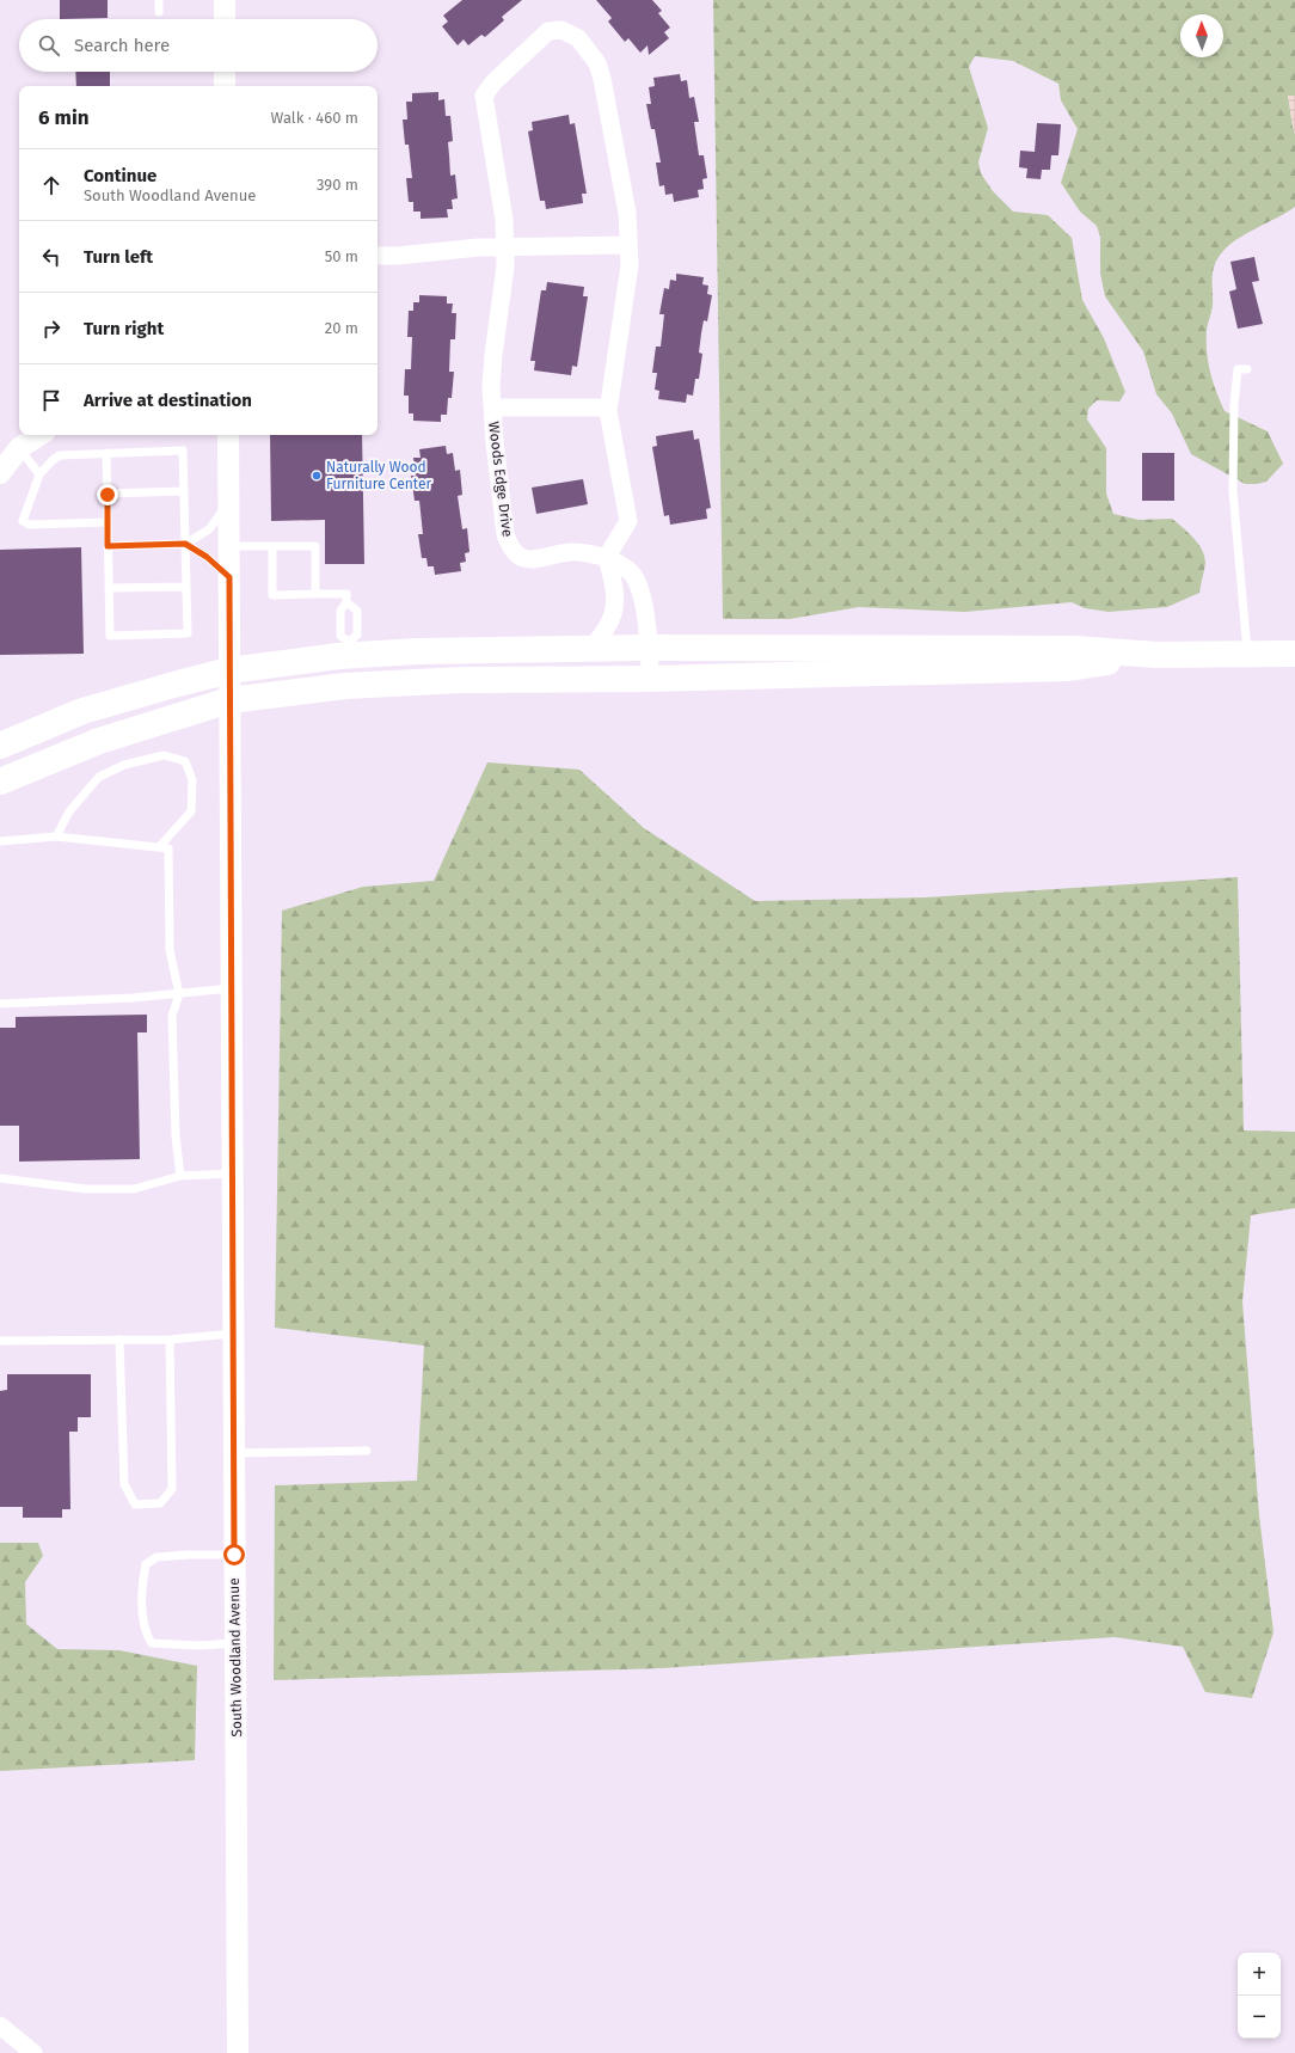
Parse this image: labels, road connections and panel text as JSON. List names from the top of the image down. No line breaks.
{"streets":{"street":["Woods Edge Drive","South Woodland Avenue"]},"places":["Naturally Wood Furniture Center"],"north":"top","page":{"search":"Search here","heading":["6 min","Walk · 460 m"],"list":[["Continue","South Woodland Avenue","390 m"],["Turn left","50 m"],["Turn right","20 m"],"Arrive at destination"],"map_buttons":["+","−"]}}
